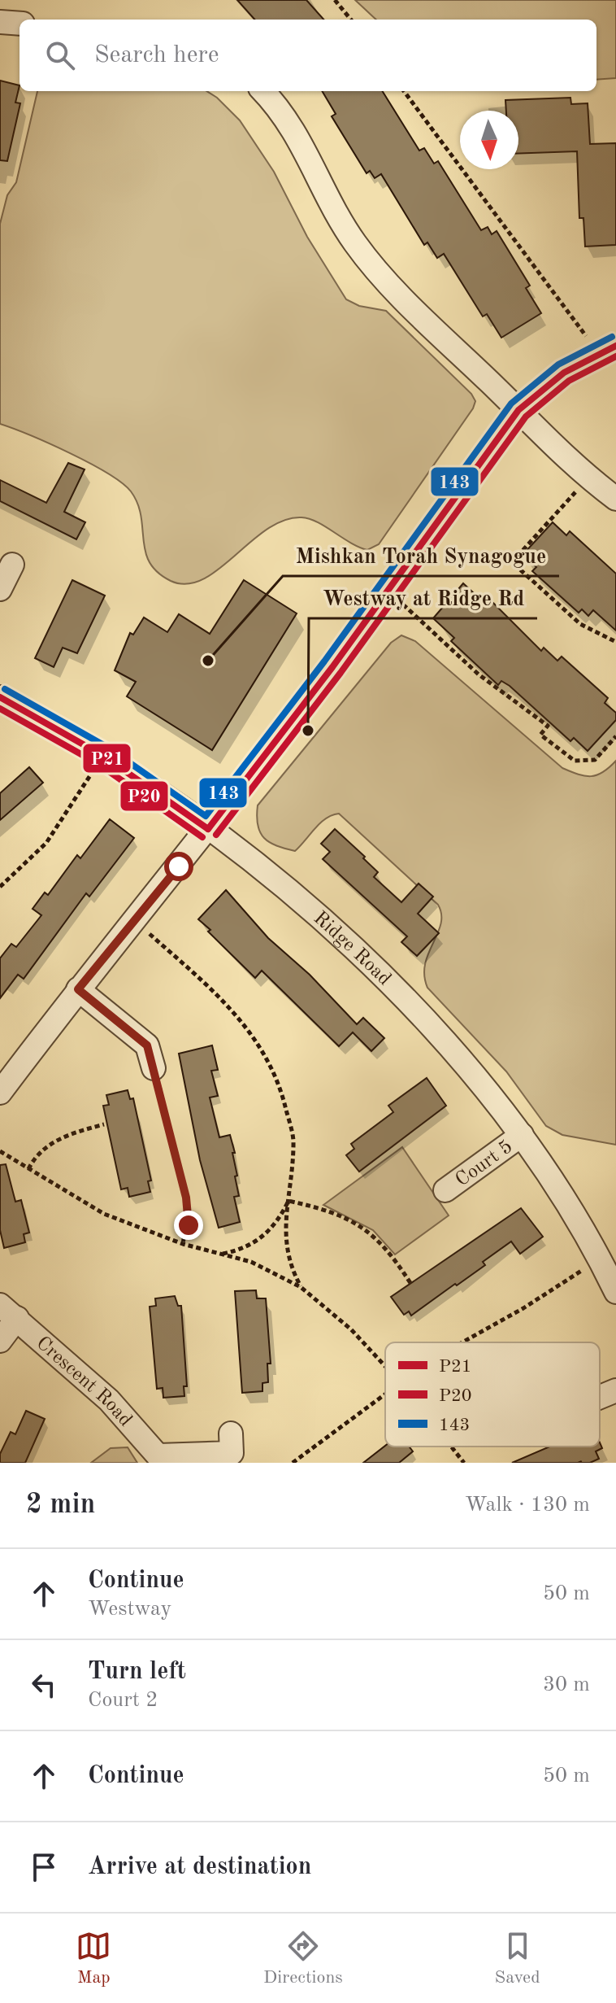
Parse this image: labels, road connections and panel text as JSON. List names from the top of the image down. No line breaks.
{"streets":{"street":["Ridge Road","Court 5","Crescent Road"]},"crossings":[["Ridge Road","Court 5"]],"places":["Mishkan Torah Synagogue","Westway at Ridge Rd"],"lines":["transit line 143","transit line P21","transit line P20"],"legend":["P21","P20","143"],"north":"bottom","page":{"search":"Search here","heading":["2 min","Walk · 130 m"],"list":[["Continue","Westway","50 m"],["Turn left","Court 2","30 m"],["Continue","50 m"],"Arrive at destination"],"nav":["Map","Directions","Saved"]}}
